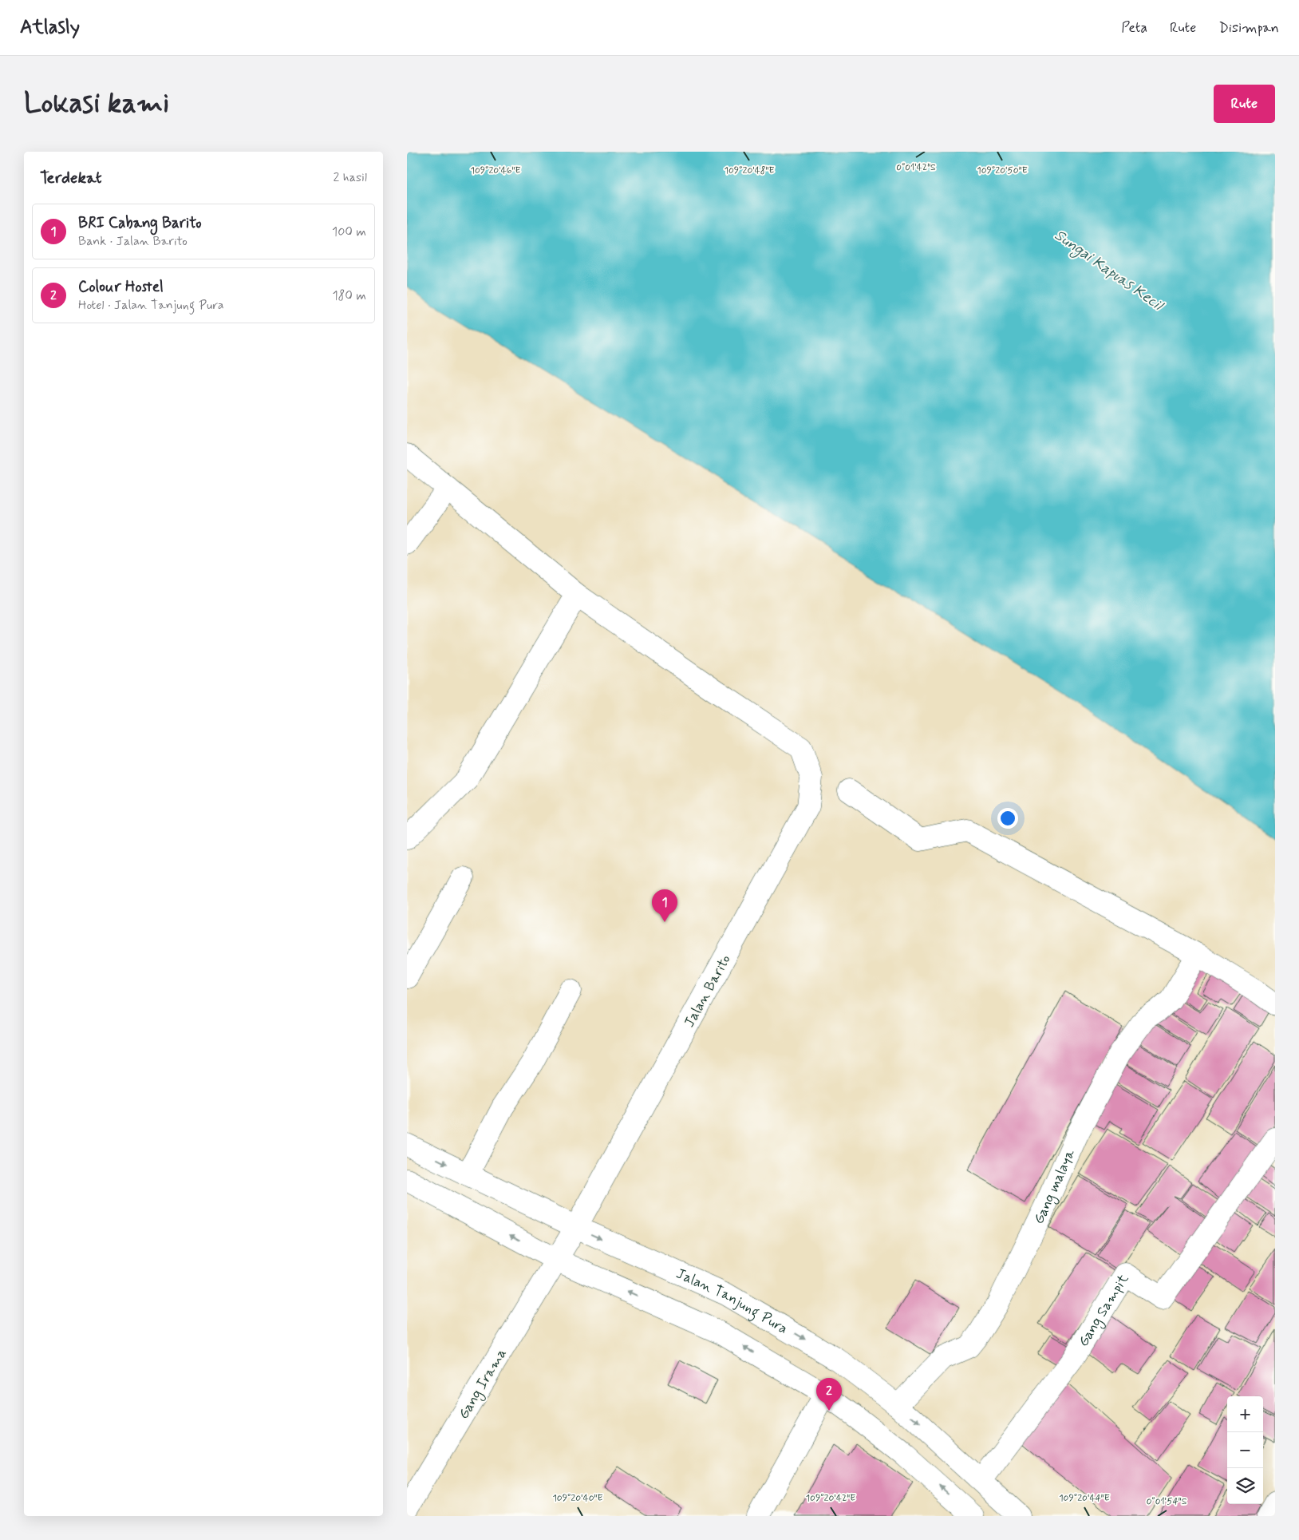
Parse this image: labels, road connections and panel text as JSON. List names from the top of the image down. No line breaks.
{"streets":{"main road":["Jalan Barito","Gang malaya","Jalan Tanjung Pura","Gang Sampit","Gang Irama"]},"crossings":[["Jalan Barito","Jalan Tanjung Pura"],["Jalan Barito","Gang Irama"],["Gang malaya","Jalan Tanjung Pura"],["Jalan Tanjung Pura","Gang Sampit"]],"water":["Sungai Kapuas Kecil"],"page":{"header":"Atlasly","nav":["Peta","Rute","Disimpan"],"buttons":"Rute","title":"Lokasi kami","heading":["Terdekat","2 hasil"],"list":[{"mark":"1","name":"BRI Cabang Barito","note":"Bank · Jalan Barito","value":"100 m"},{"mark":"2","name":"Colour Hostel","note":"Hotel · Jalan Tanjung Pura","value":"180 m"}],"pins":["1","2"],"map_buttons":["+","−"]},"coordinates":["0°01'42\"S","109°20'46\"E","109°20'48\"E","109°20'50\"E","109°20'40\"E","109°20'42\"E","109°20'44\"E","0°01'54\"S"]}
